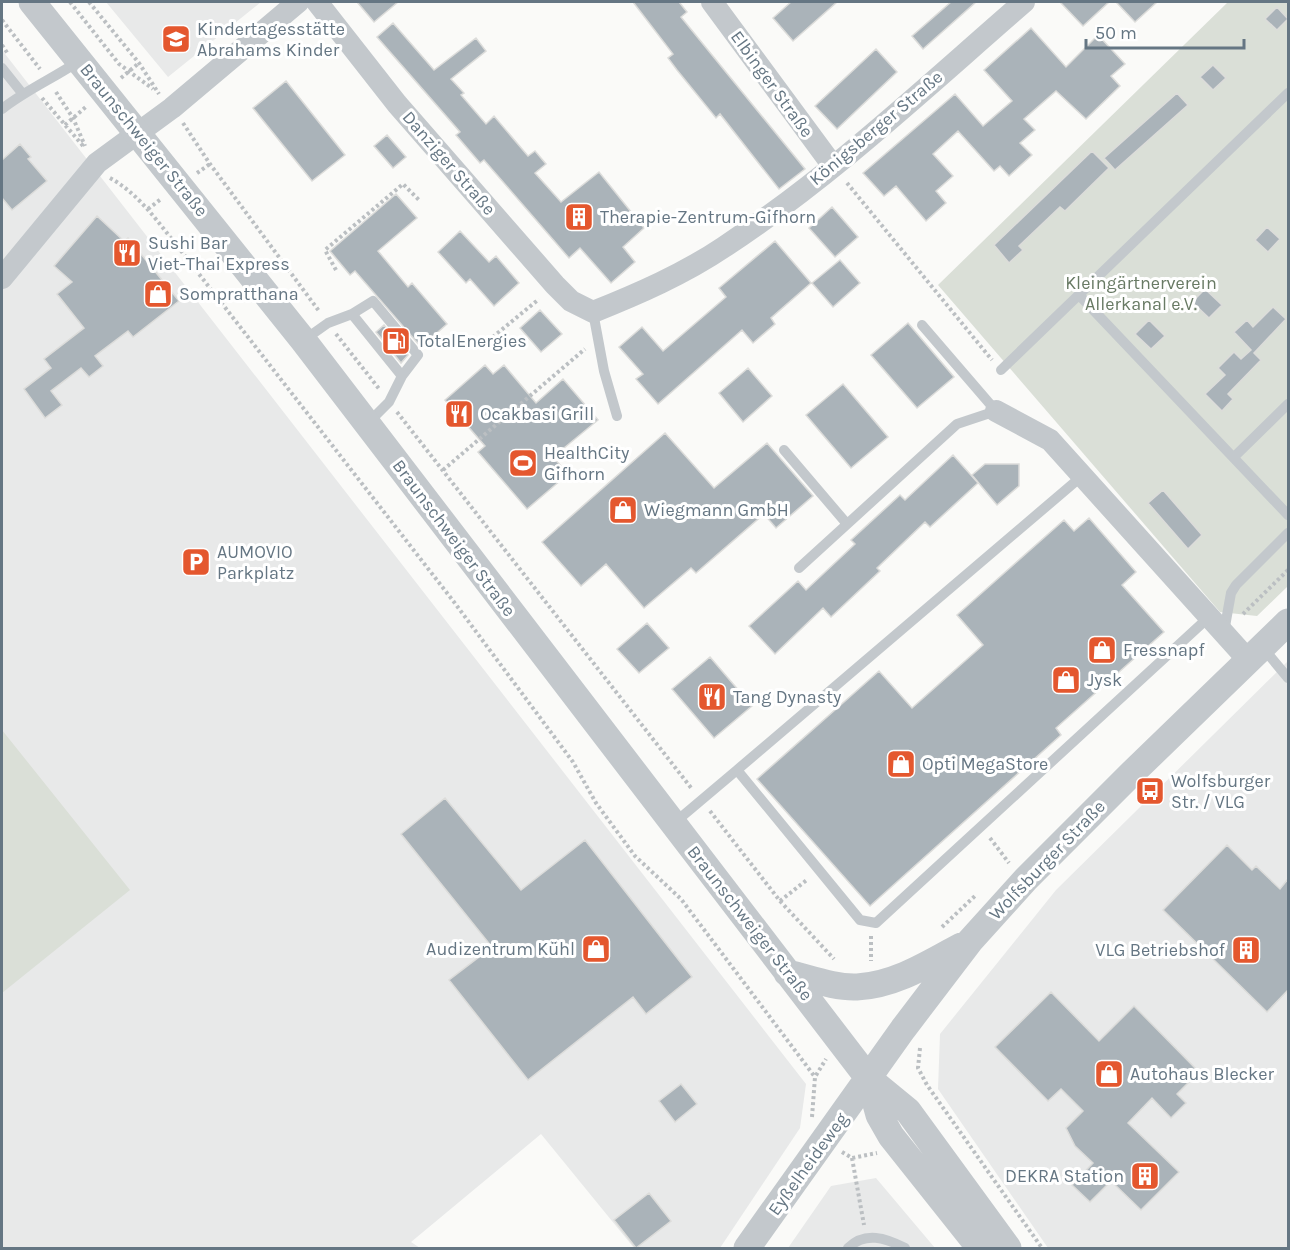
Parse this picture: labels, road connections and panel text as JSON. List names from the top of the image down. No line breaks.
{"streets":{"street":["Elbinger Straße","Königsberger Straße","Braunschweiger Straße","Danziger Straße","Wolfsburger Straße","Eyßelheideweg"]},"crossings":[["Elbinger Straße","Königsberger Straße"],["Königsberger Straße","Danziger Straße"],["Braunschweiger Straße","Wolfsburger Straße"],["Braunschweiger Straße","Eyßelheideweg"],["Wolfsburger Straße","Eyßelheideweg"]],"parks":["Kleingärtnerverein Allerkanal e.V."],"places":{"school or university":["Kindertagesstätte Abrahams Kinder"],"building":["Therapie-Zentrum-Gifhorn","VLG Betriebshof","DEKRA Station"],"restaurant":["Sushi Bar Viet-Thai Express","Ocakbasi Grill","Tang Dynasty"],"shop":["Sompratthana","Wiegmann GmbH","Fressnapf","Jysk","Opti MegaStore","Audizentrum Kühl","Autohaus Blecker"],"fuel station":["TotalEnergies"],"sports":["HealthCity Gifhorn"],"parking":["AUMOVIO Parkplatz"],"bus stop":["Wolfsburger Str. / VLG"]},"scale_bar":"50 m"}
